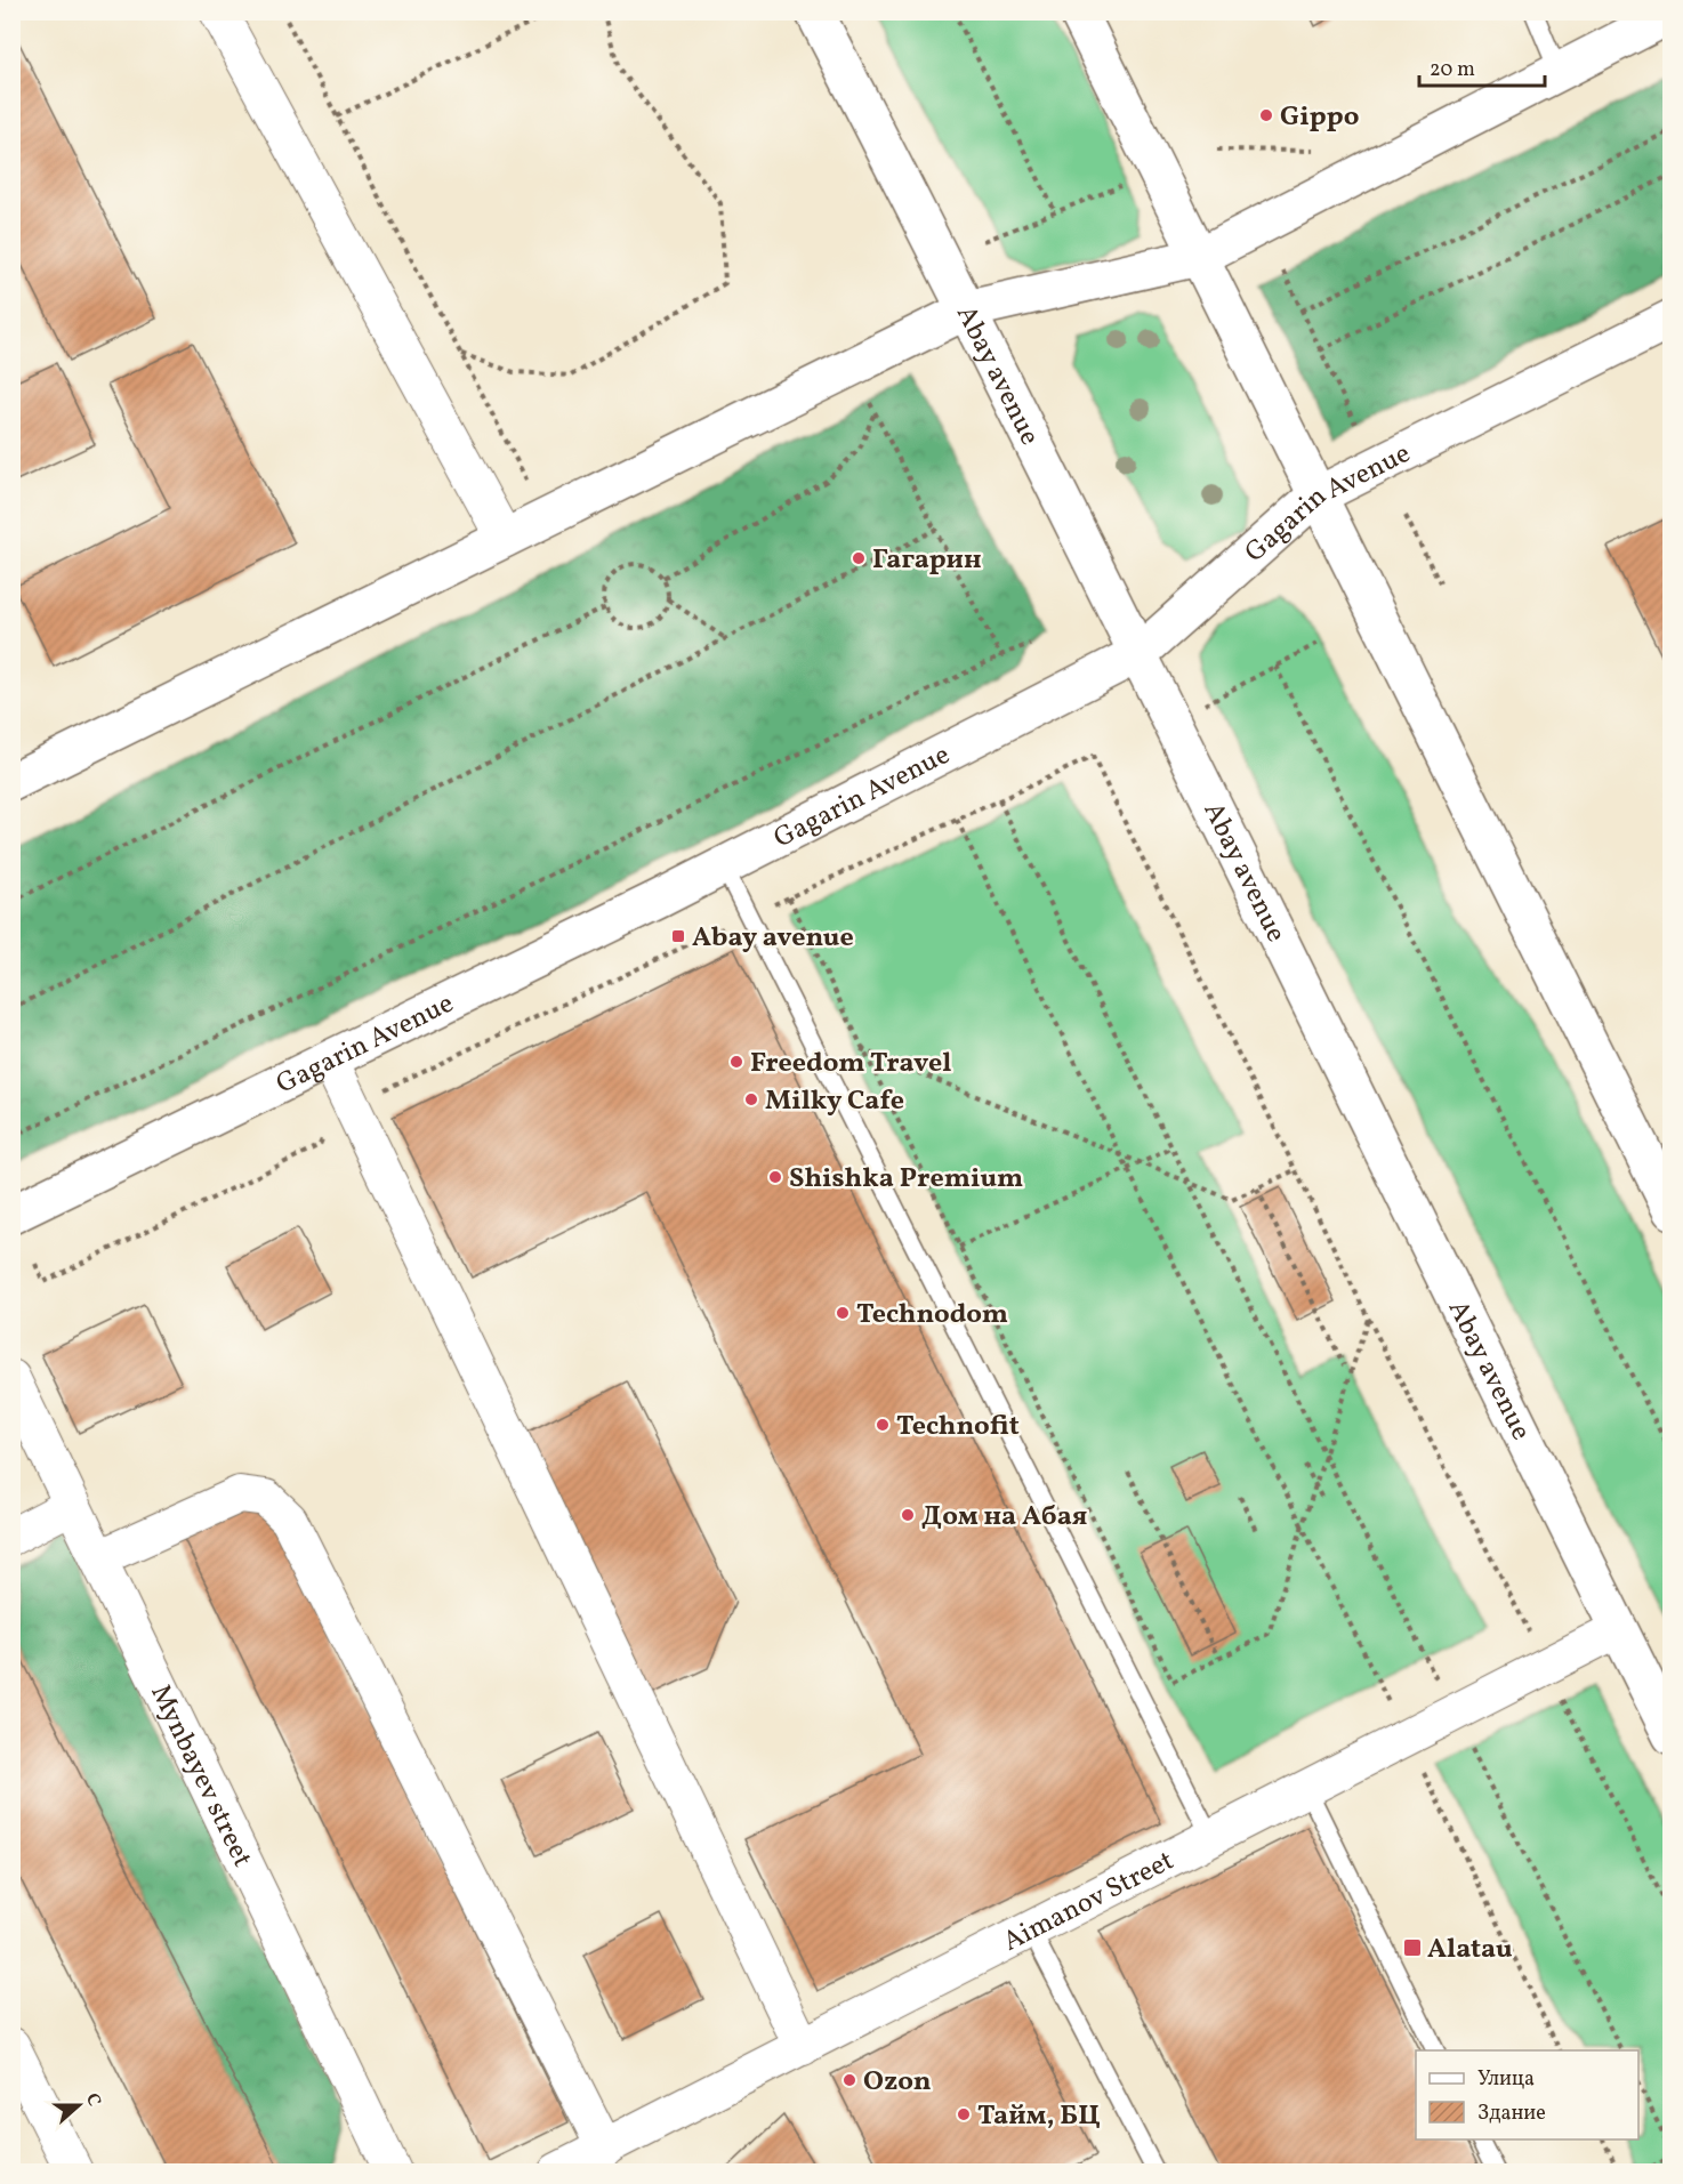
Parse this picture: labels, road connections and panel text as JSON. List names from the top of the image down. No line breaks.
{"streets":{"street":["Abay avenue","Gagarin Avenue","Mynbayev street","Aimanov Street"]},"crossings":[["Abay avenue","Gagarin Avenue"],["Abay avenue","Aimanov Street"]],"places":{"other":["Gippo","Гагарин","Freedom Travel","Milky Cafe","Shishka Premium","Technodom","Technofit","Дом на Абая","Ozon","Тайм, БЦ"],"transit":["Abay avenue","Alatau"]},"legend":["Улица","Здание"],"scale_bar":"20 m","north":"right"}
